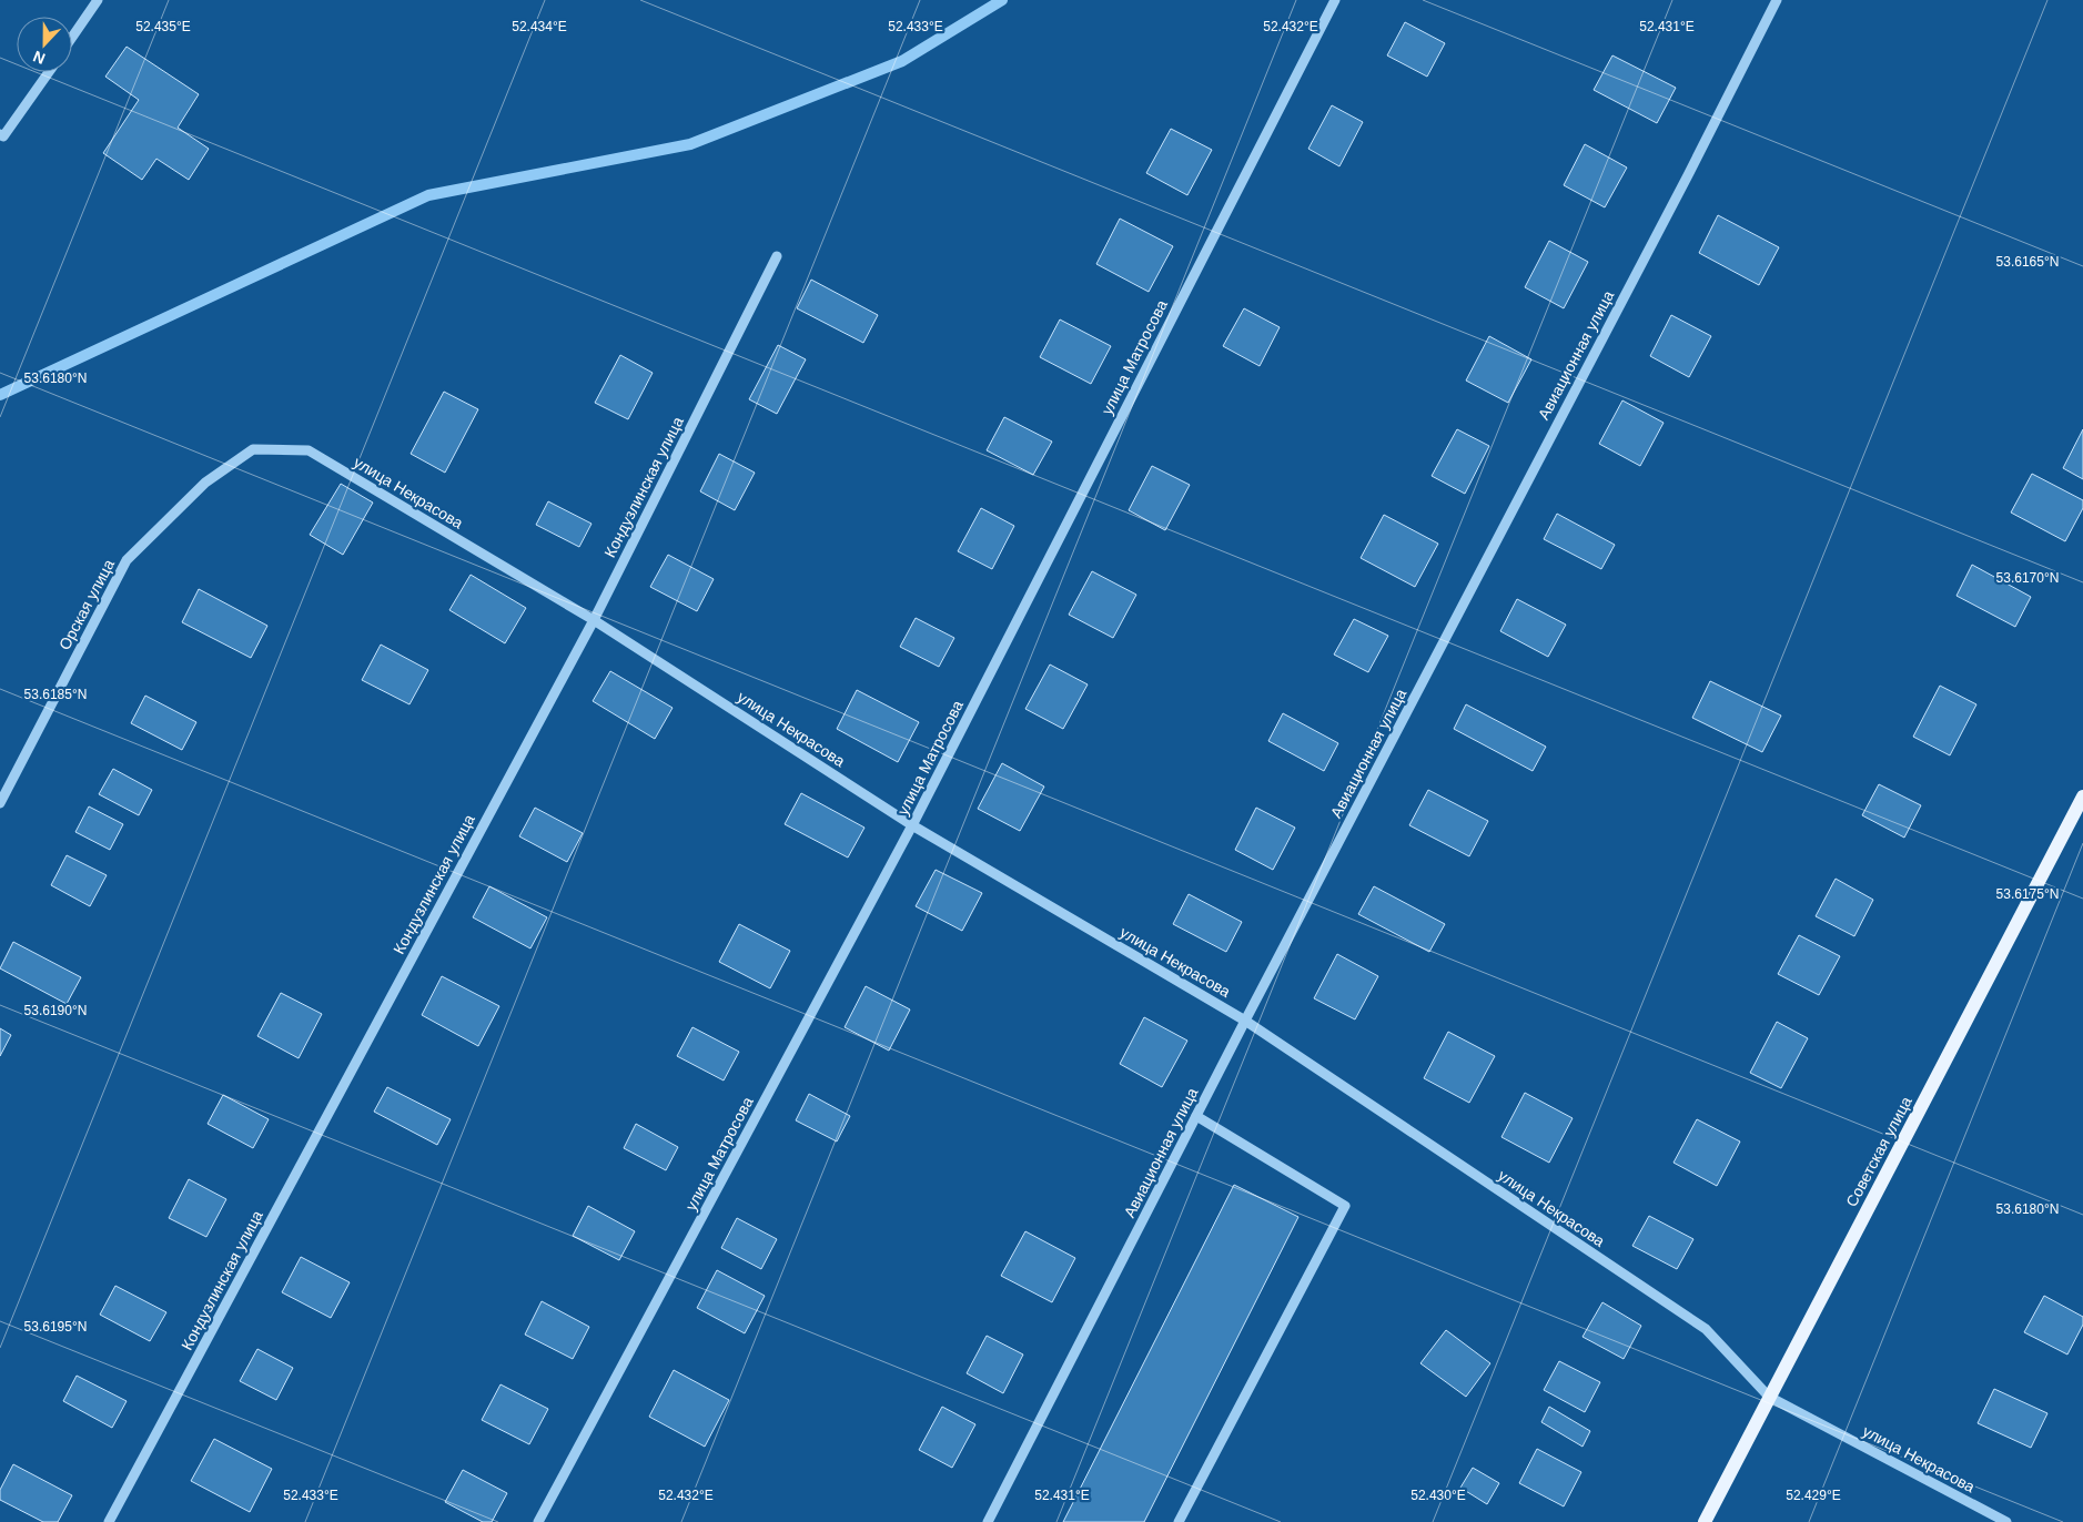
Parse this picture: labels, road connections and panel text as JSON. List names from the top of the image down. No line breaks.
{"streets":{"main road":["Советская улица"],"street":["Авиационная улица","улица Матросова","Кондузлинская улица","улица Некрасова","Орская улица"]},"crossings":[["Авиационная улица","улица Некрасова"],["улица Матросова","улица Некрасова"],["Кондузлинская улица","улица Некрасова"],["улица Некрасова","Орская улица"],["улица Некрасова","Советская улица"]],"north":"bottom","coordinates":["52.435°E","52.434°E","52.433°E","52.432°E","52.431°E","53.6165°N","53.6180°N","53.6170°N","53.6185°N","53.6175°N","53.6190°N","53.6195°N","52.430°E","52.429°E"]}
